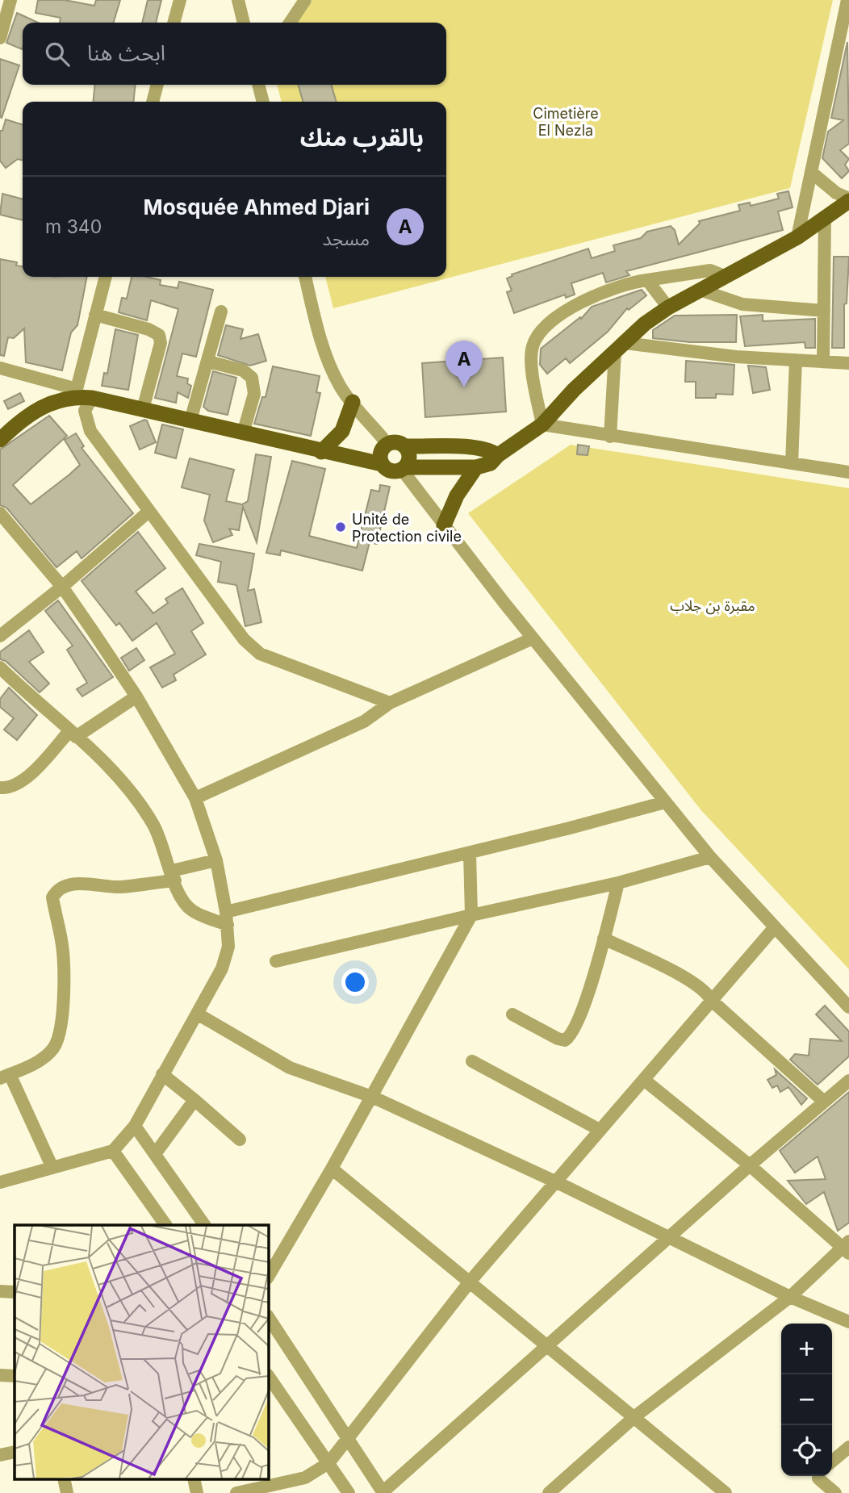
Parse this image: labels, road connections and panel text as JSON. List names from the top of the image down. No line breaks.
{"parks":["Cimetière El Nezla","مقبرة بن جلاب"],"places":["Unité de Protection civile"],"page":{"search":"ابحث هنا","heading":"بالقرب منك","list":[{"mark":"A","name":"Mosquée Ahmed Djari","note":"مسجد","value":"340 m"}],"pins":"A","map_buttons":["+","−"]}}
